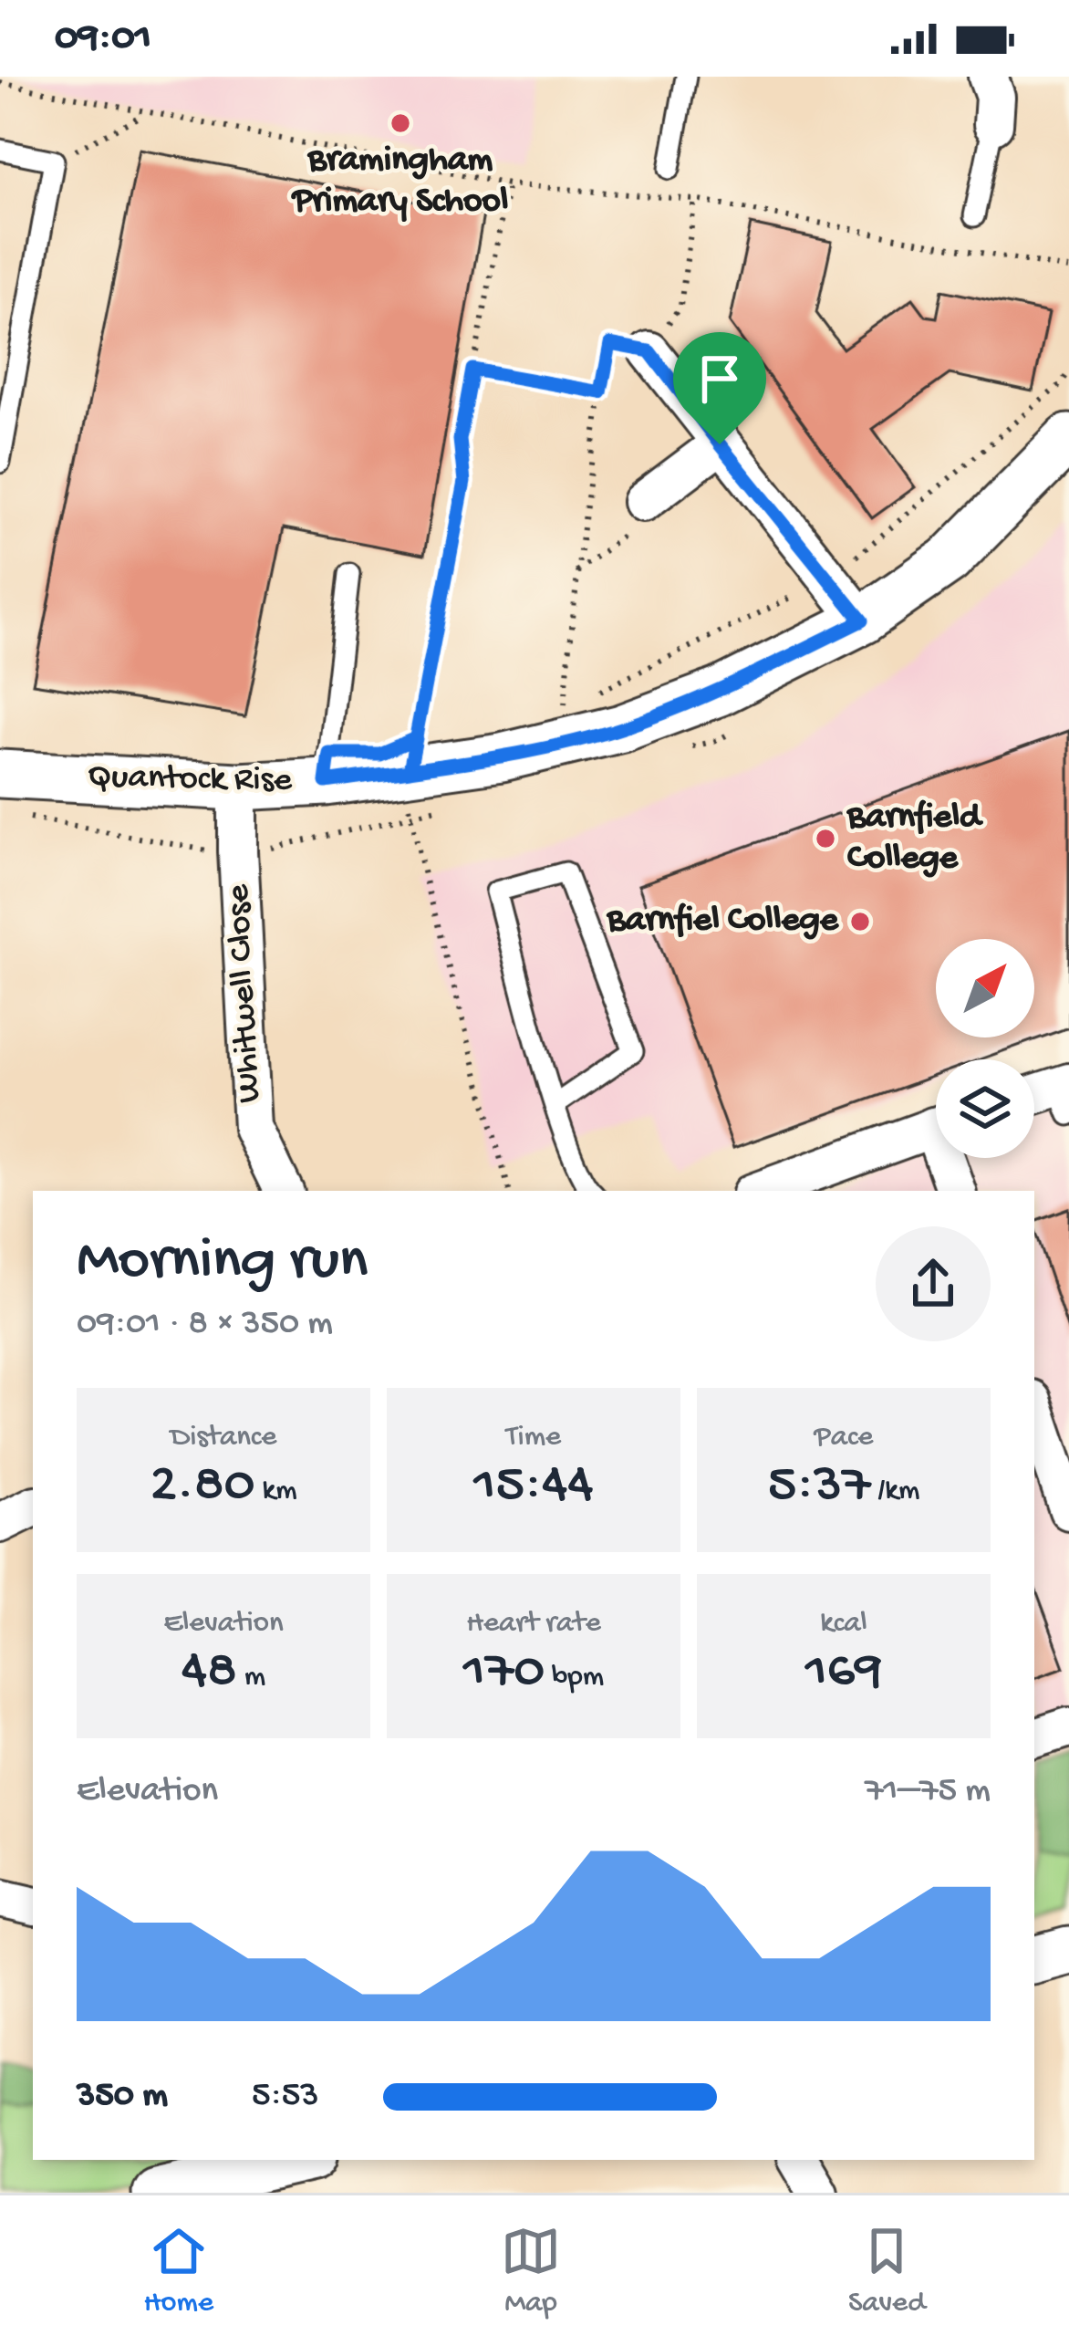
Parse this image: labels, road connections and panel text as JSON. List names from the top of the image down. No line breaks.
{"streets":{"street":["Quantock Rise","Whitwell Close"]},"crossings":[["Quantock Rise","Whitwell Close"]],"places":["Bramingham Primary School","Barnfield College","Barnfiel College"],"north":"top right","page":{"status":"09:01","heading":["Morning run","09:01 · 8 × 350 m"],"stats":[["Distance","2.80 km"],["Time","15:44"],["Pace","5:37 /km"],["Elevation","48 m"],["Heart rate","170 bpm"],["kcal","169"]],"chart":["Elevation","71–75 m"],"list":[{"name":"350 m","note":"5:53"}],"tabs":["Home","Map","Saved"]}}
